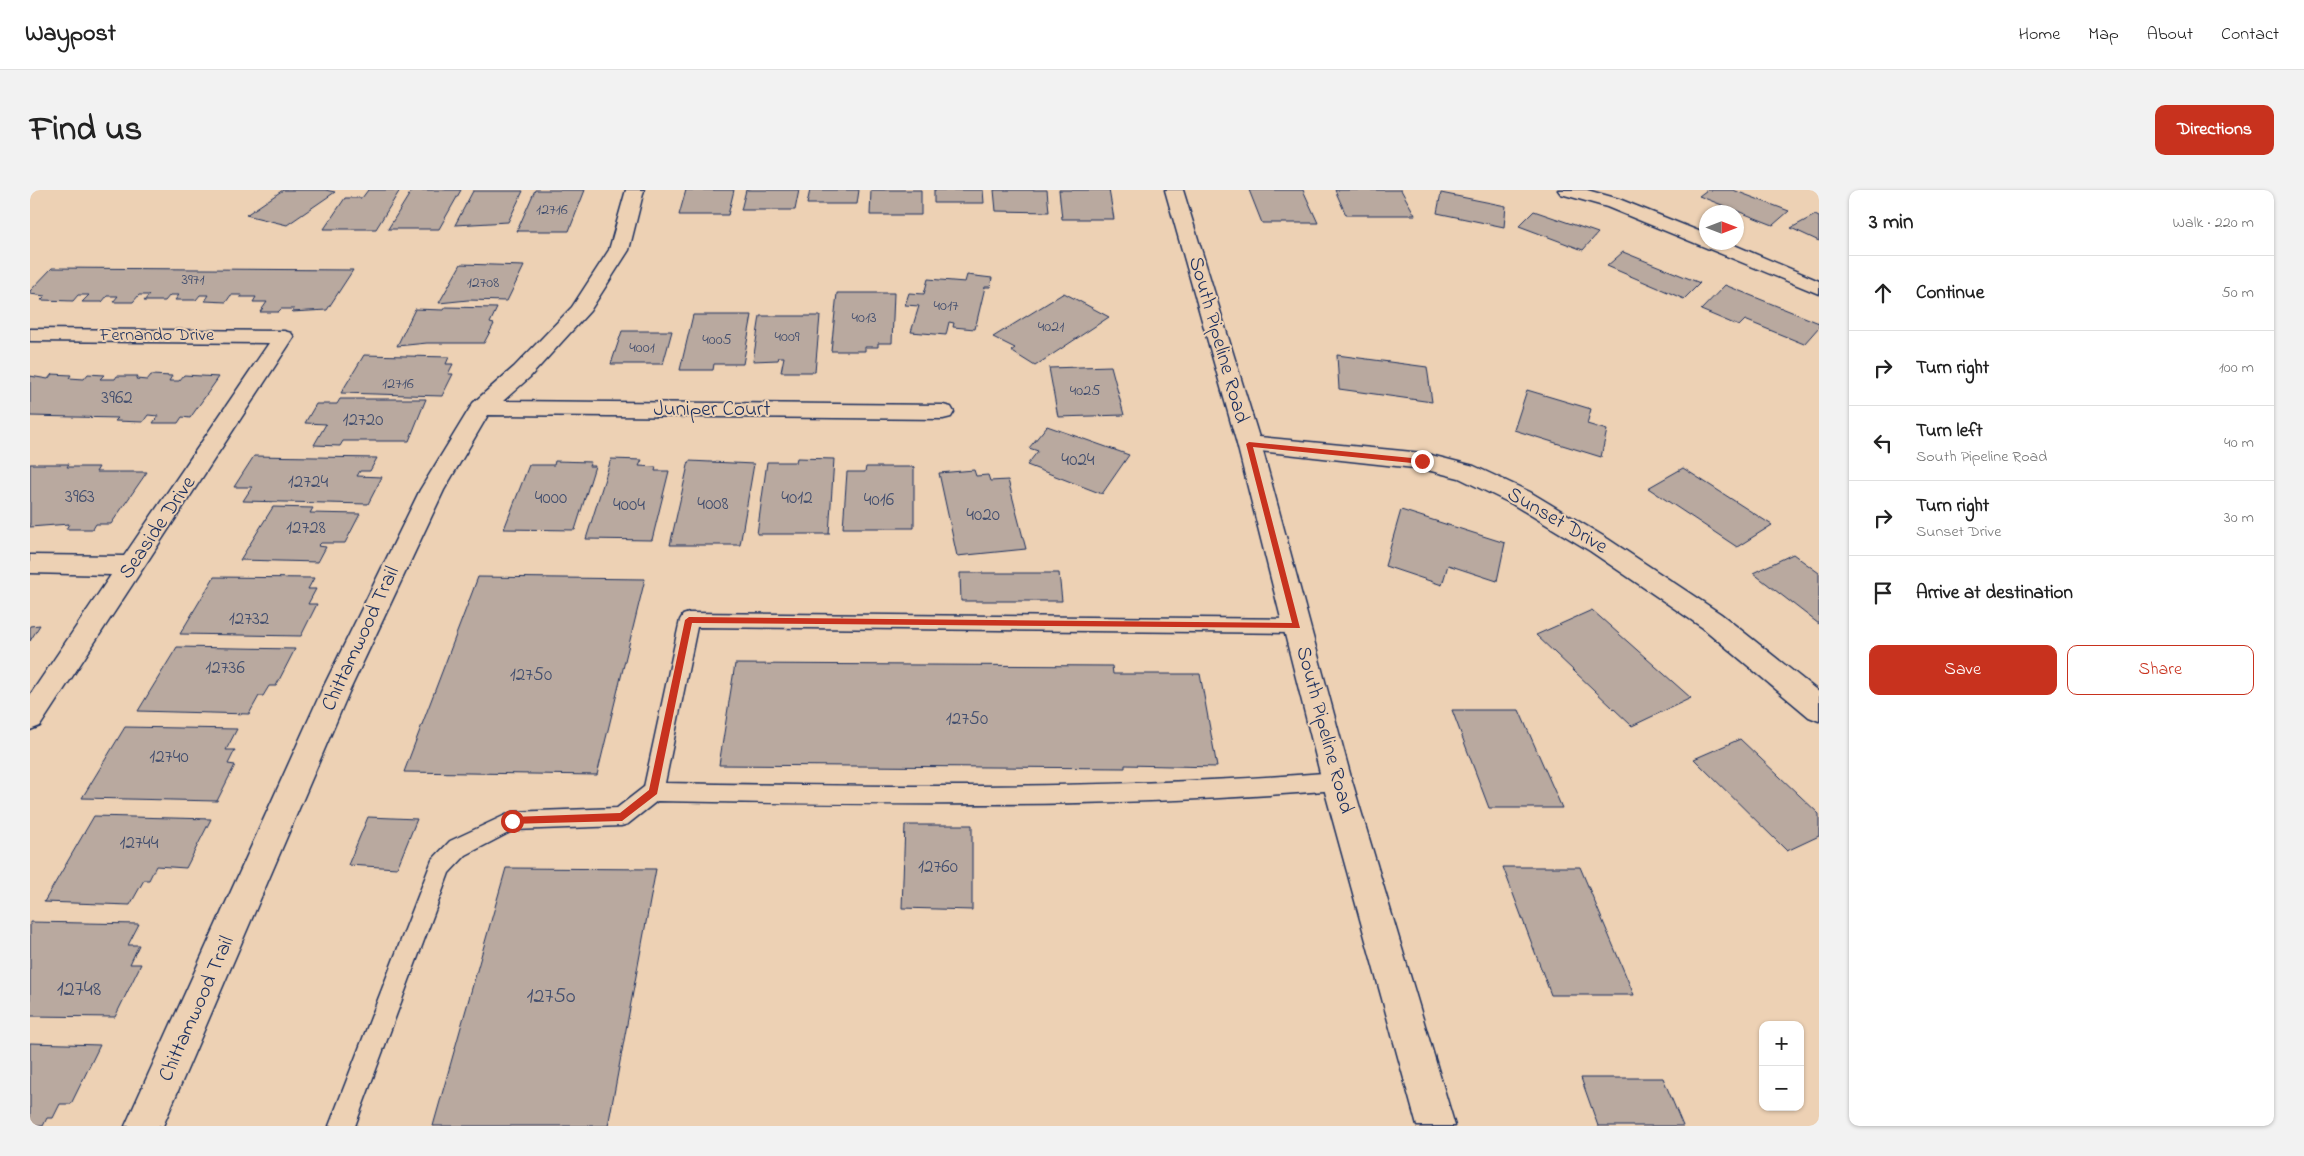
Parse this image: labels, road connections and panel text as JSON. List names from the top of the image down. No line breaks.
{"streets":{"street":["Fernando Drive","South Pipeline Road","Juniper Court","Sunset Drive","Seaside Drive","Chittamwood Trail"]},"crossings":[["Fernando Drive","Seaside Drive"],["South Pipeline Road","Sunset Drive"],["Juniper Court","Chittamwood Trail"]],"house_numbers":["12716","3971","12708","4017","4013","4021","4009","4005","4001","12716","4025","3962","12720","4024","12724","3963","4000","4012","4016","4008","4004","4020","12728","12732","12736","12750","12750","12740","12744","12760","12748","12750"],"north":"right","page":{"header":"Waypost","nav":["Home","Map","About","Contact"],"title":"Find us","buttons":["Directions",["Save","Share"]],"heading":["3 min","Walk · 220 m"],"list":[["Continue","50 m"],["Turn right","100 m"],["Turn left","South Pipeline Road","40 m"],["Turn right","Sunset Drive","30 m"],"Arrive at destination"],"map_buttons":["+","−"]}}
